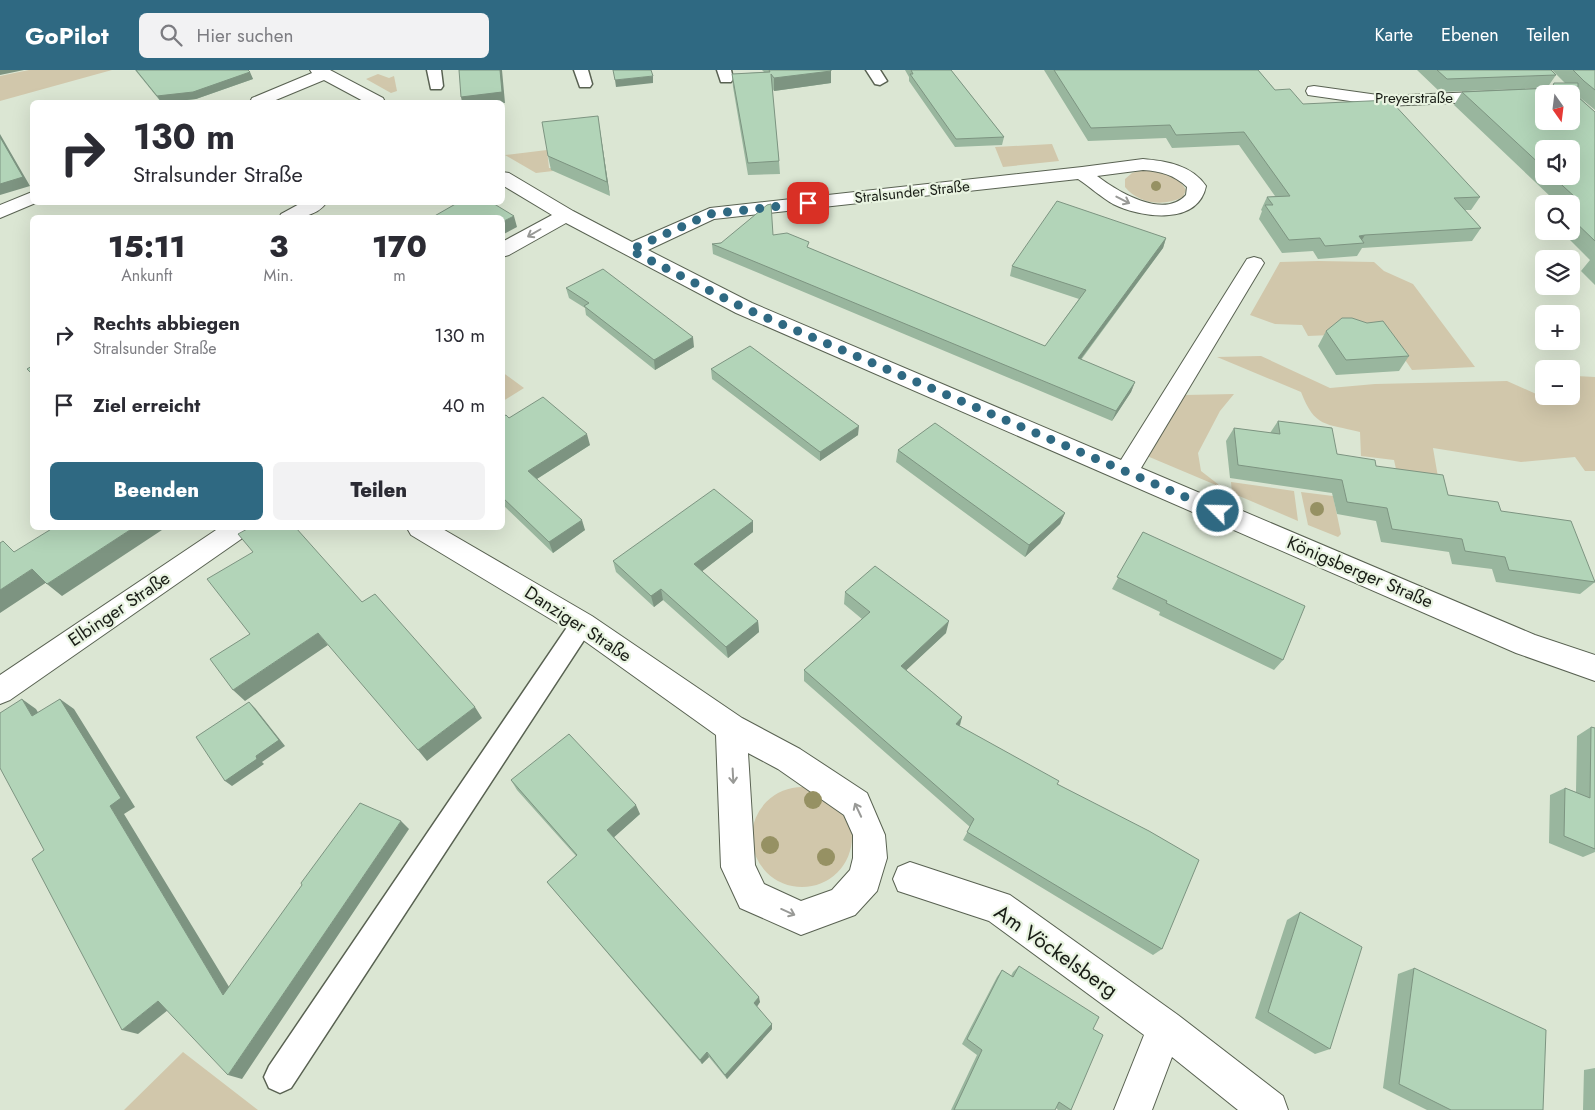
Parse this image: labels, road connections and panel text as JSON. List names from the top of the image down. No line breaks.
{"streets":{"street":["Preyerstraße","Stralsunder Straße","Königsberger Straße","Elbinger Straße","Danziger Straße","Am Vöckelsberg"]},"crossings":[["Stralsunder Straße","Königsberger Straße"]],"north":"bottom","page":{"header":"GoPilot","search":"Hier suchen","nav":["Karte","Ebenen","Teilen"],"map_buttons":["+","−"],"turn":["130 m","Stralsunder Straße"],"eta":["15:11","Ankunft","3","Min.","170","m"],"list":[{"name":"Rechts abbiegen","note":"Stralsunder Straße","value":"130 m"},{"name":"Ziel erreicht","value":"40 m"}],"buttons":["Beenden","Teilen"]}}
